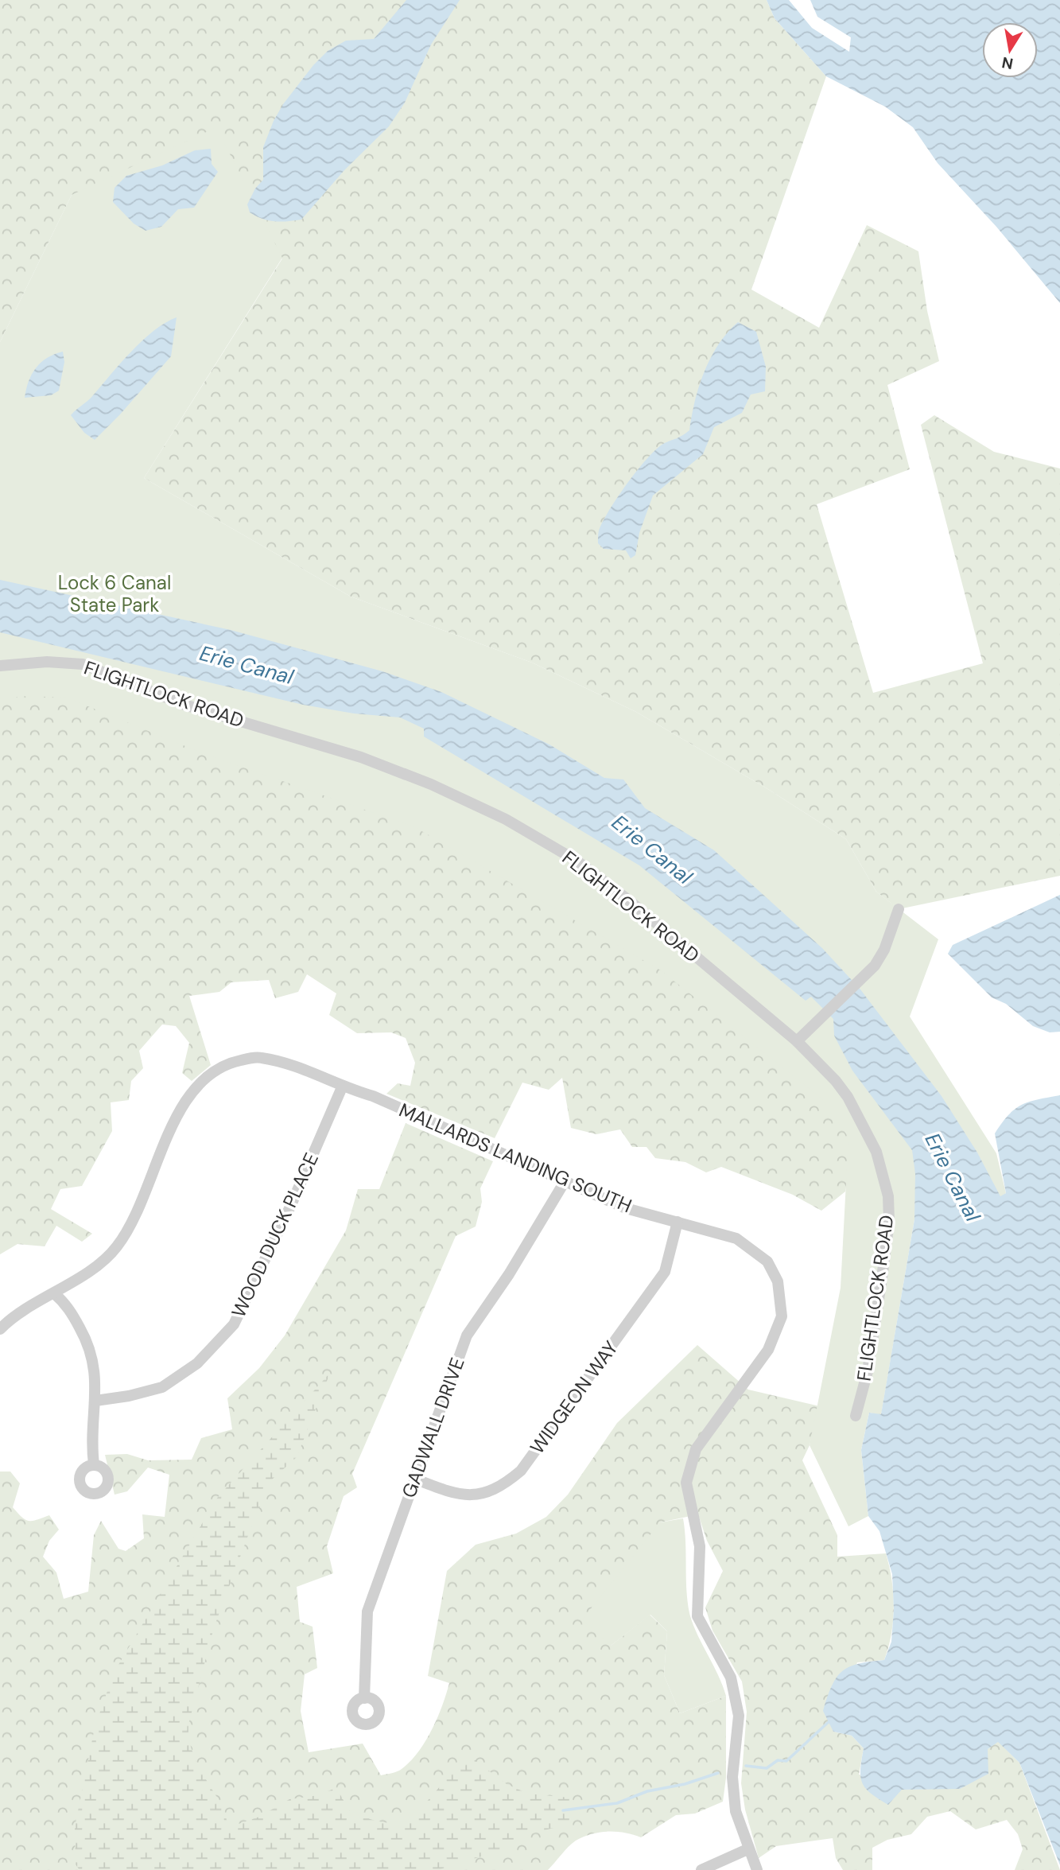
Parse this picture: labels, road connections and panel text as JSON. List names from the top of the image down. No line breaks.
{"streets":{"street":["FLIGHTLOCK ROAD","MALLARDS LANDING SOUTH","WOOD DUCK PLACE","WIDGEON WAY","GADWALL DRIVE"]},"crossings":[["MALLARDS LANDING SOUTH","WOOD DUCK PLACE"],["MALLARDS LANDING SOUTH","WIDGEON WAY"],["MALLARDS LANDING SOUTH","GADWALL DRIVE"],["WIDGEON WAY","GADWALL DRIVE"]],"water":["Erie Canal"],"parks":["Lock 6 Canal State Park"],"north":"bottom"}
